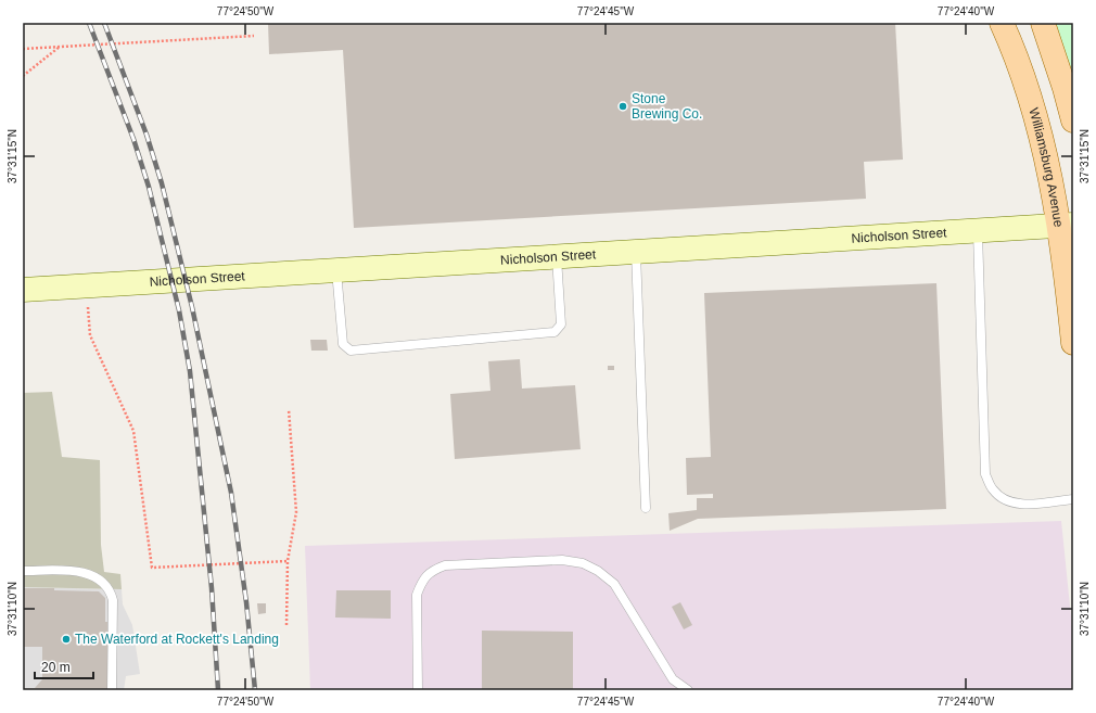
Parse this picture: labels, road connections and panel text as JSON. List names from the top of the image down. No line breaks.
{"streets":{"main road":["Williamsburg Avenue","Nicholson Street"]},"crossings":[["Williamsburg Avenue","Nicholson Street"]],"places":["Stone Brewing Co.","The Waterford at Rockett's Landing"],"scale_bar":"20 m","coordinates":["77°24'50\"W","77°24'45\"W","77°24'40\"W","37°31'15\"N","37°31'10\"N"]}
